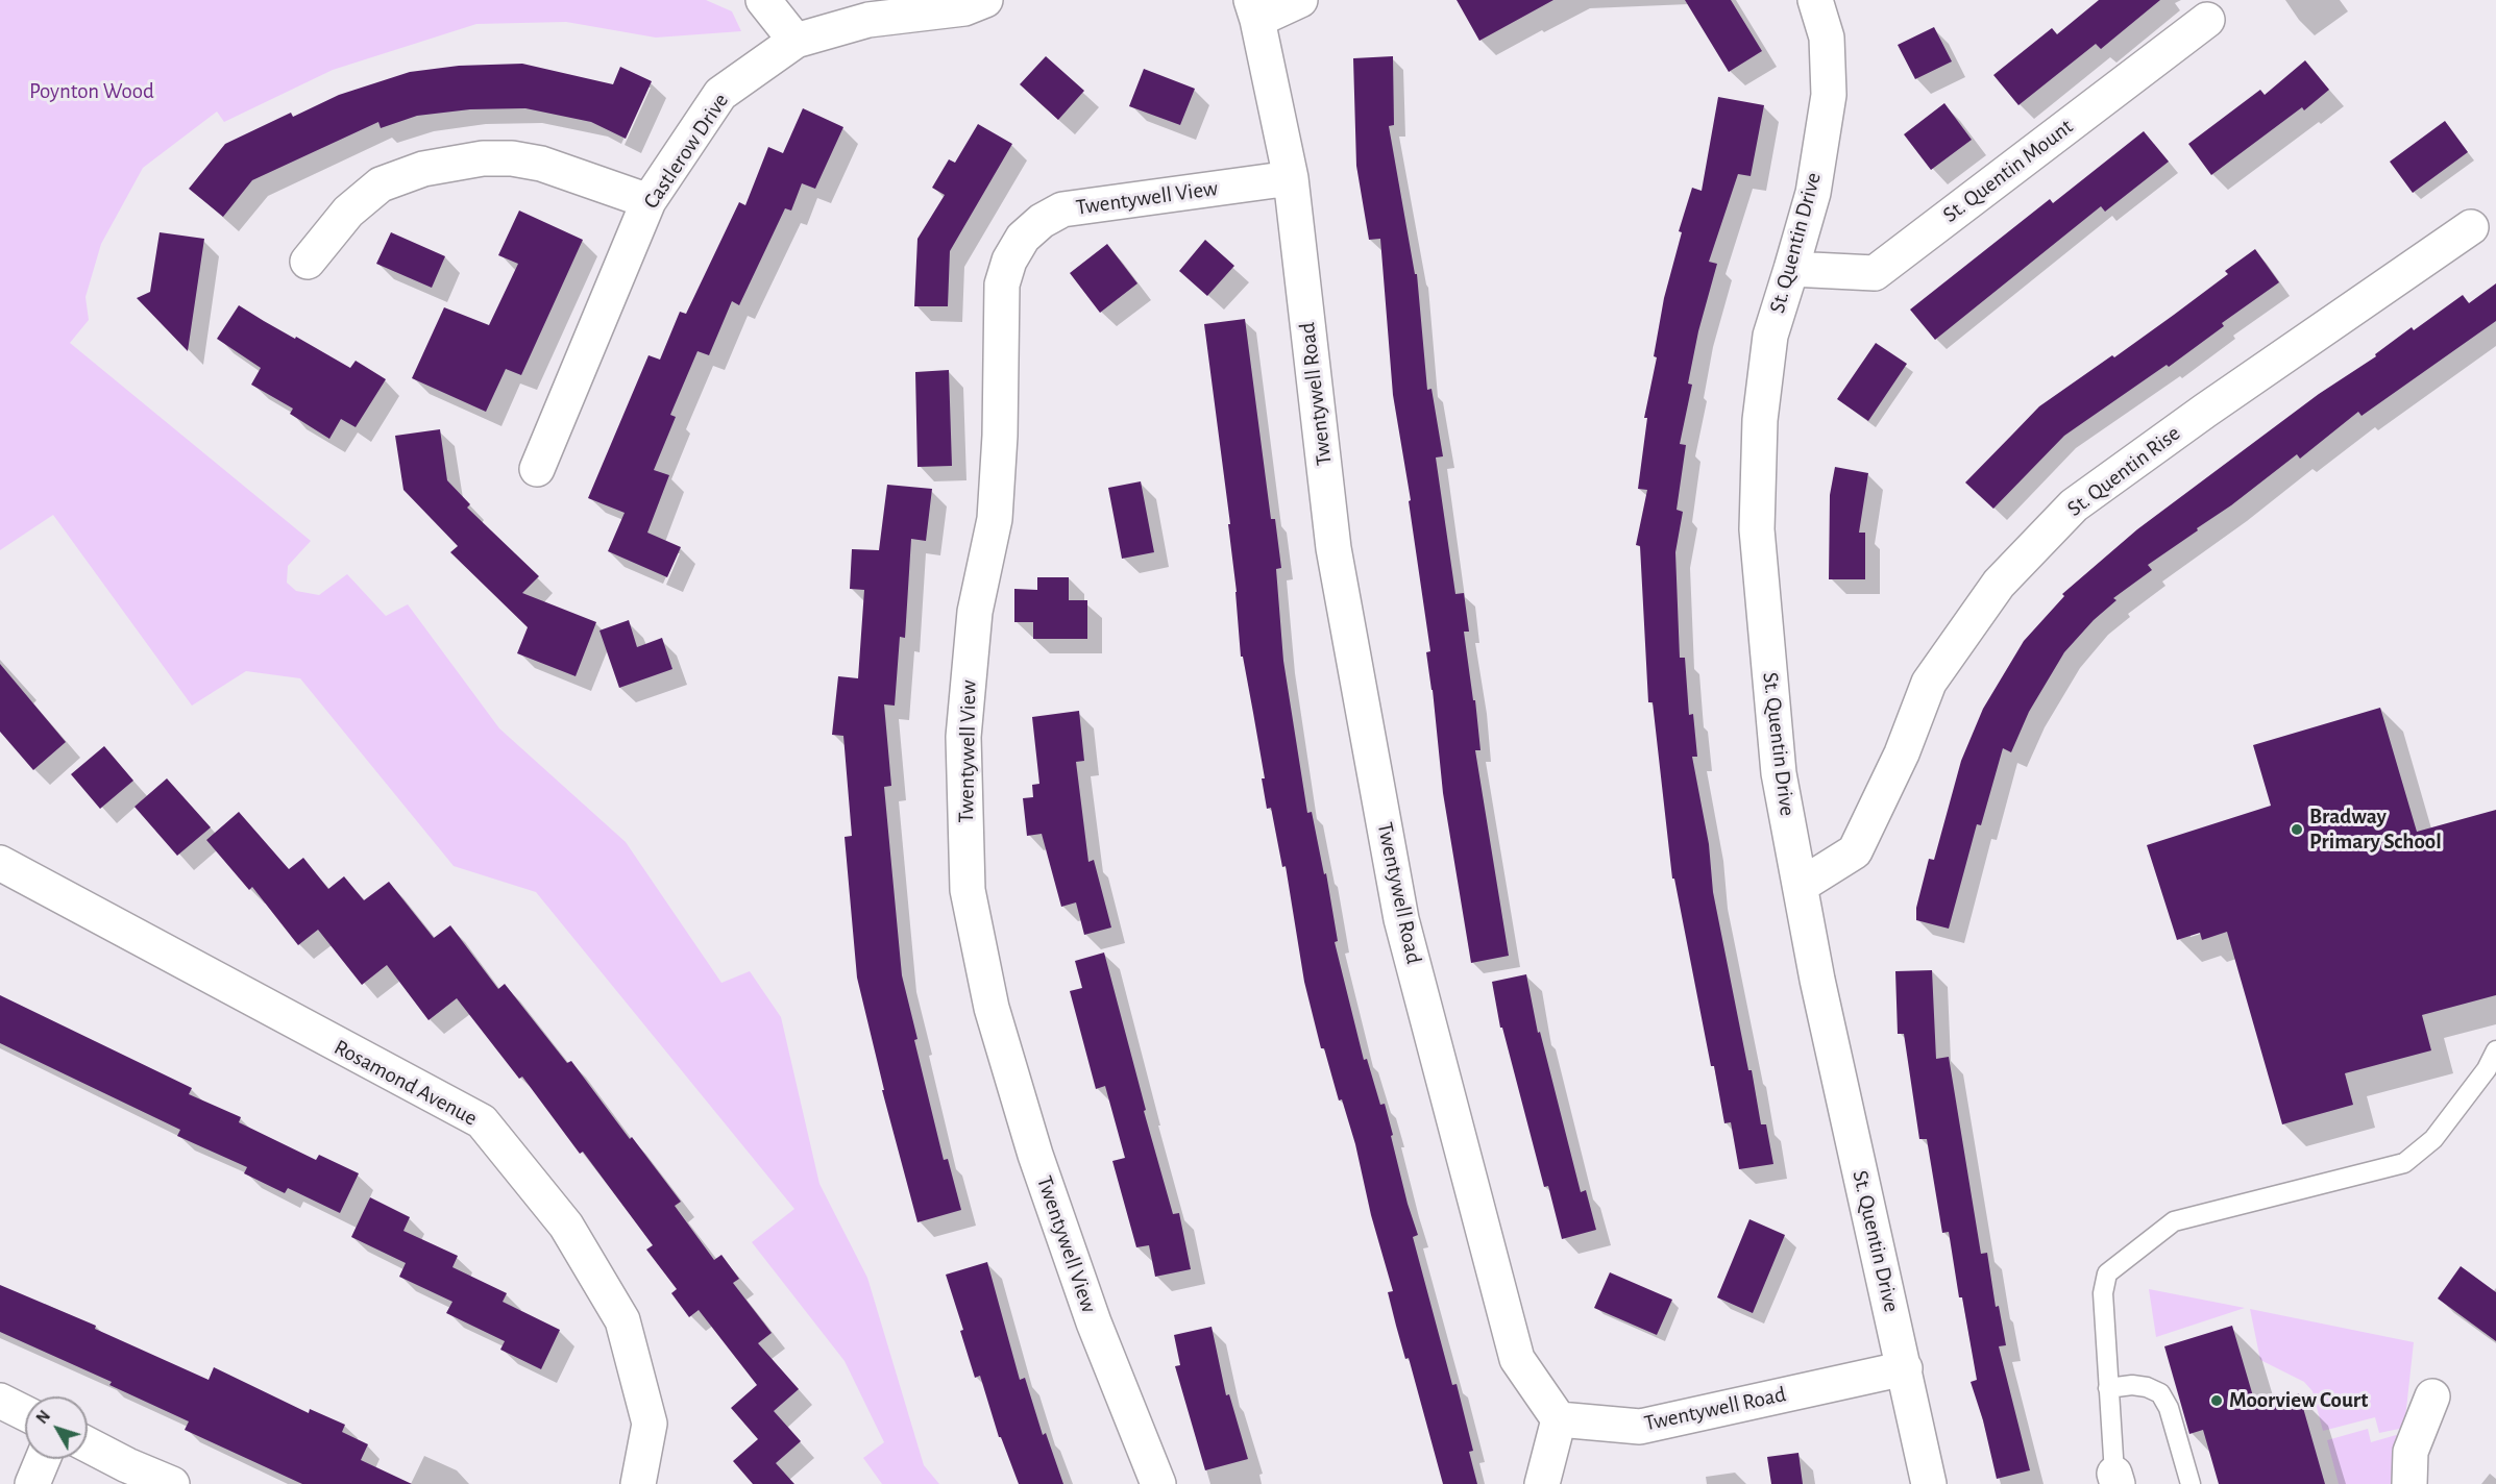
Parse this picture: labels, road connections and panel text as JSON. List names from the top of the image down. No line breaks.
{"streets":{"street":["Castlerow Drive","St. Quentin Mount","Twentywell View","St. Quentin Drive","Twentywell Road","St. Quentin Rise","Rosamond Avenue"]},"crossings":[["St. Quentin Mount","St. Quentin Drive"],["Twentywell View","Twentywell Road"],["St. Quentin Drive","Twentywell Road"],["St. Quentin Drive","St. Quentin Rise"]],"parks":["Poynton Wood"],"places":["Bradway Primary School","Moorview Court"],"north":"top left"}
